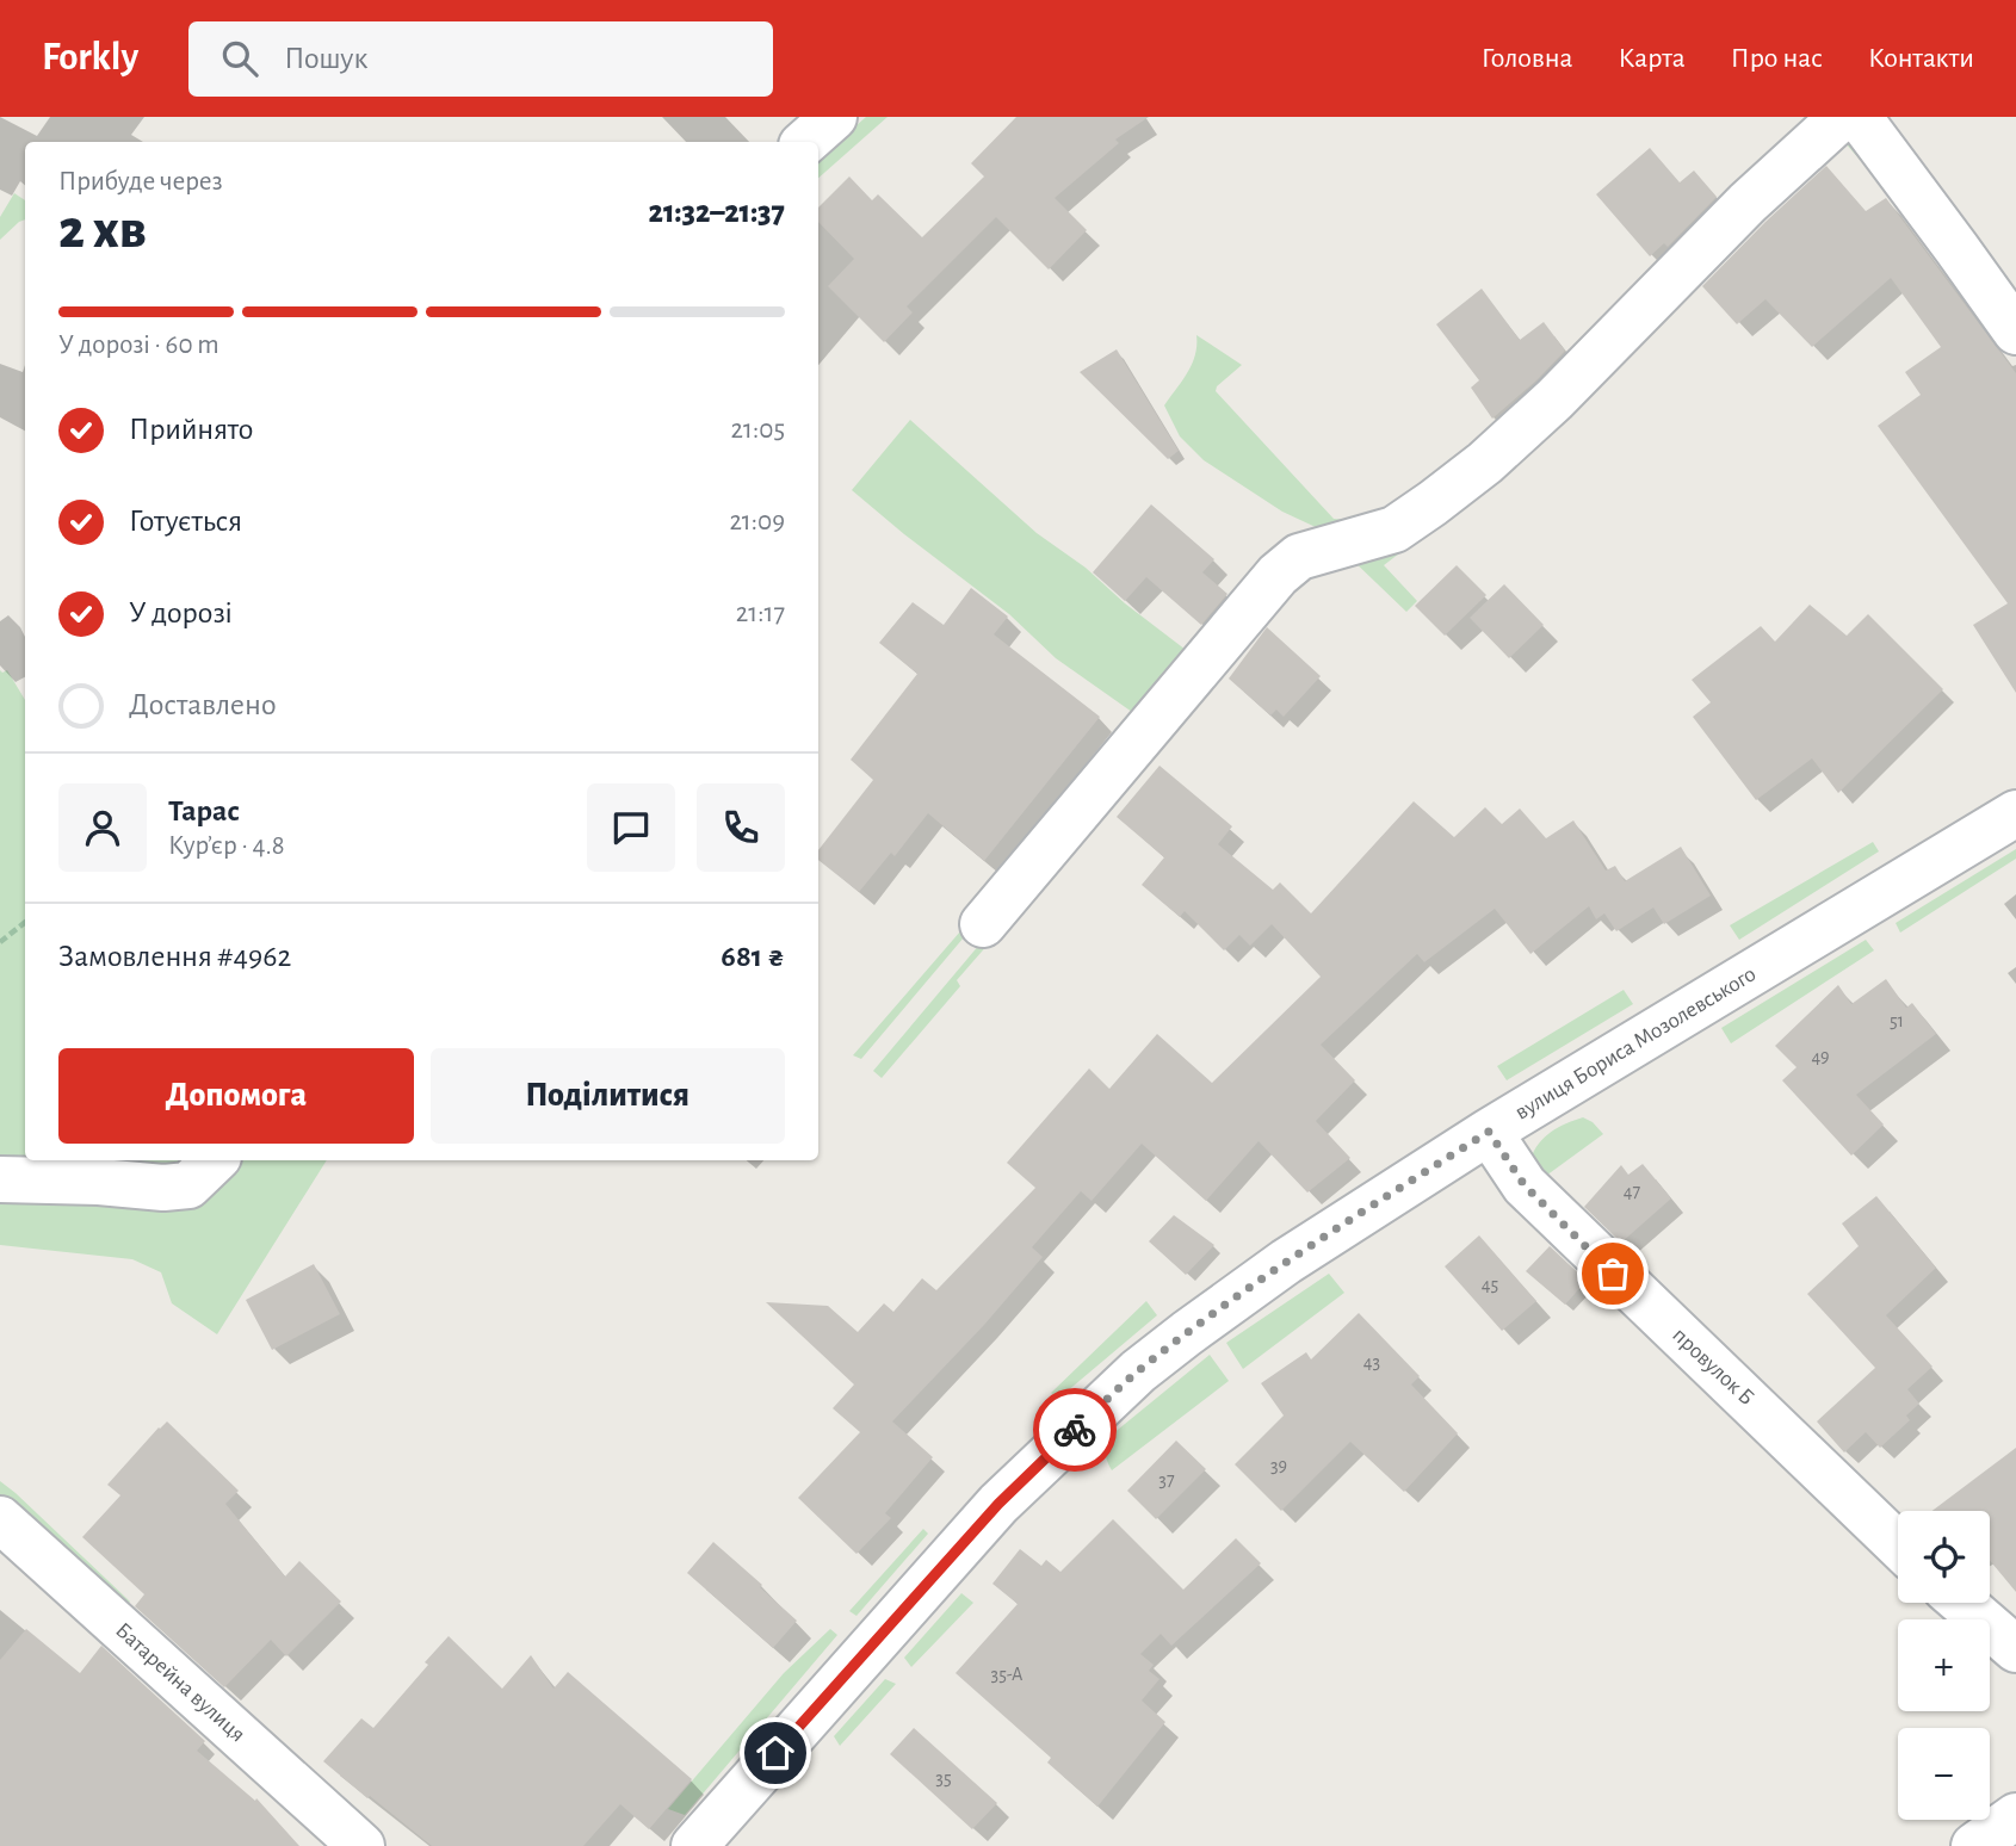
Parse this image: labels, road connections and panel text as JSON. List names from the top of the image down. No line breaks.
{"streets":{"street":["вулиця Бориса Мозолевського","провулок Б","Батарейна вулиця"]},"crossings":[["вулиця Бориса Мозолевського","провулок Б"]],"house_numbers":["51","49","47","45","43","39","37","35-А","35"],"page":{"header":"Forkly","search":"Пошук","nav":["Головна","Карта","Про нас","Контакти"],"heading":["2 хв","Прибуде через","21:32–21:37"],"panel":["Тарас","Кур’єр · 4.8","Замовлення #4962","681 ₴"],"bar":"У дорозі · 60 m","list":[["Прийнято","21:05"],["Готується","21:09"],["У дорозі","21:17"],"Доставлено"],"buttons":["Допомога","Поділитися"],"map_buttons":["+","−"]}}
